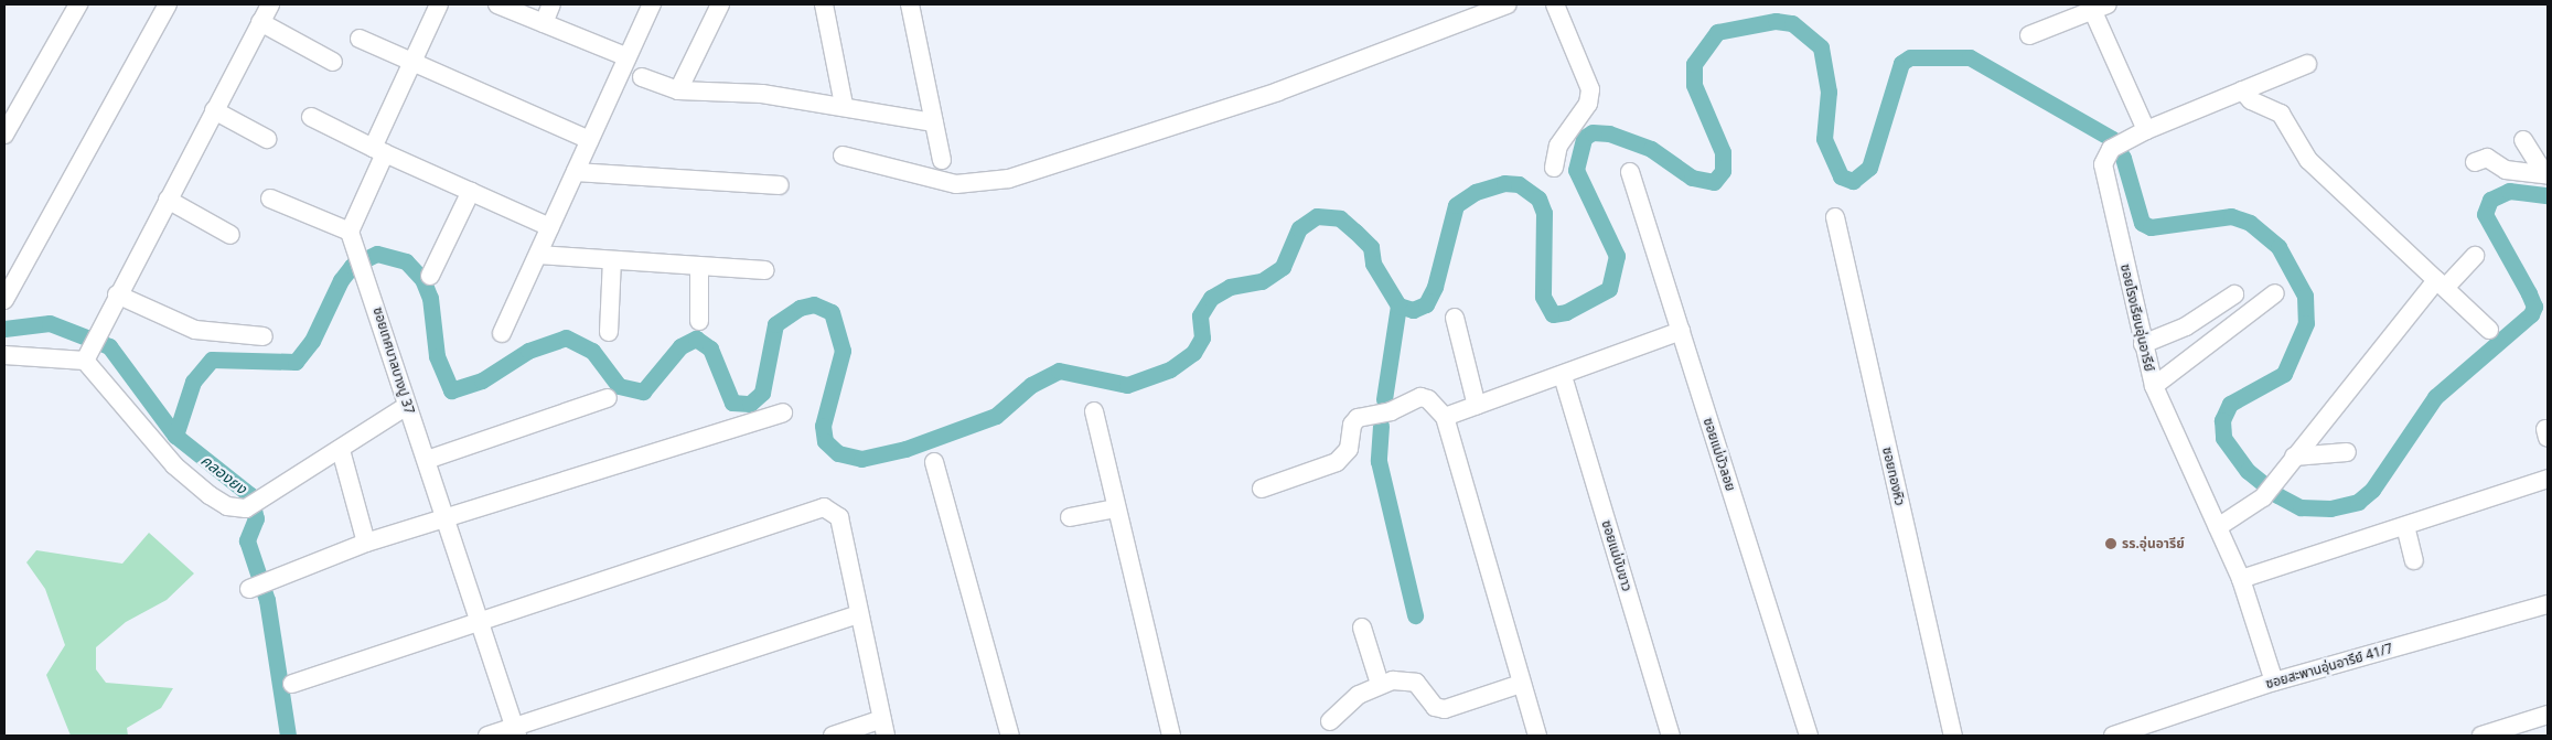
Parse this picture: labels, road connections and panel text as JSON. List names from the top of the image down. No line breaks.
{"streets":{"street":["ซอยโรงเรียนอุ่นอารีย์","ซอยเทศบาลบางปู 37","ซอยแม่บัวลอย","ซอยทองหิว","ซอยแม่บับขาว","ซอยสะพานอุ่นอารีย์ 41/7"]},"crossings":[["ซอยโรงเรียนอุ่นอารีย์","ซอยสะพานอุ่นอารีย์ 41/7"]],"water":["คลองยง"],"places":["รร.อุ่นอารีย์"]}
